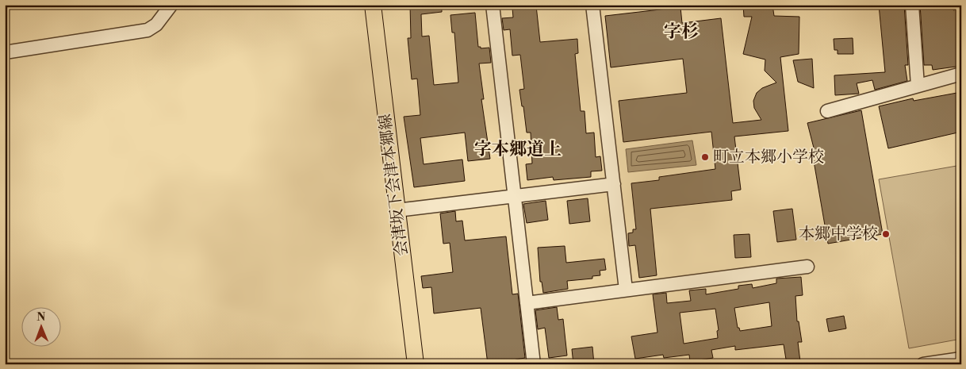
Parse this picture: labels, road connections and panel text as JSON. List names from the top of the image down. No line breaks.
{"streets":{"main road":["会津坂下会津本郷線"]},"districts":["字杉","字本郷道上"],"places":["町立本郷小学校","本郷中学校"],"north":"top"}
